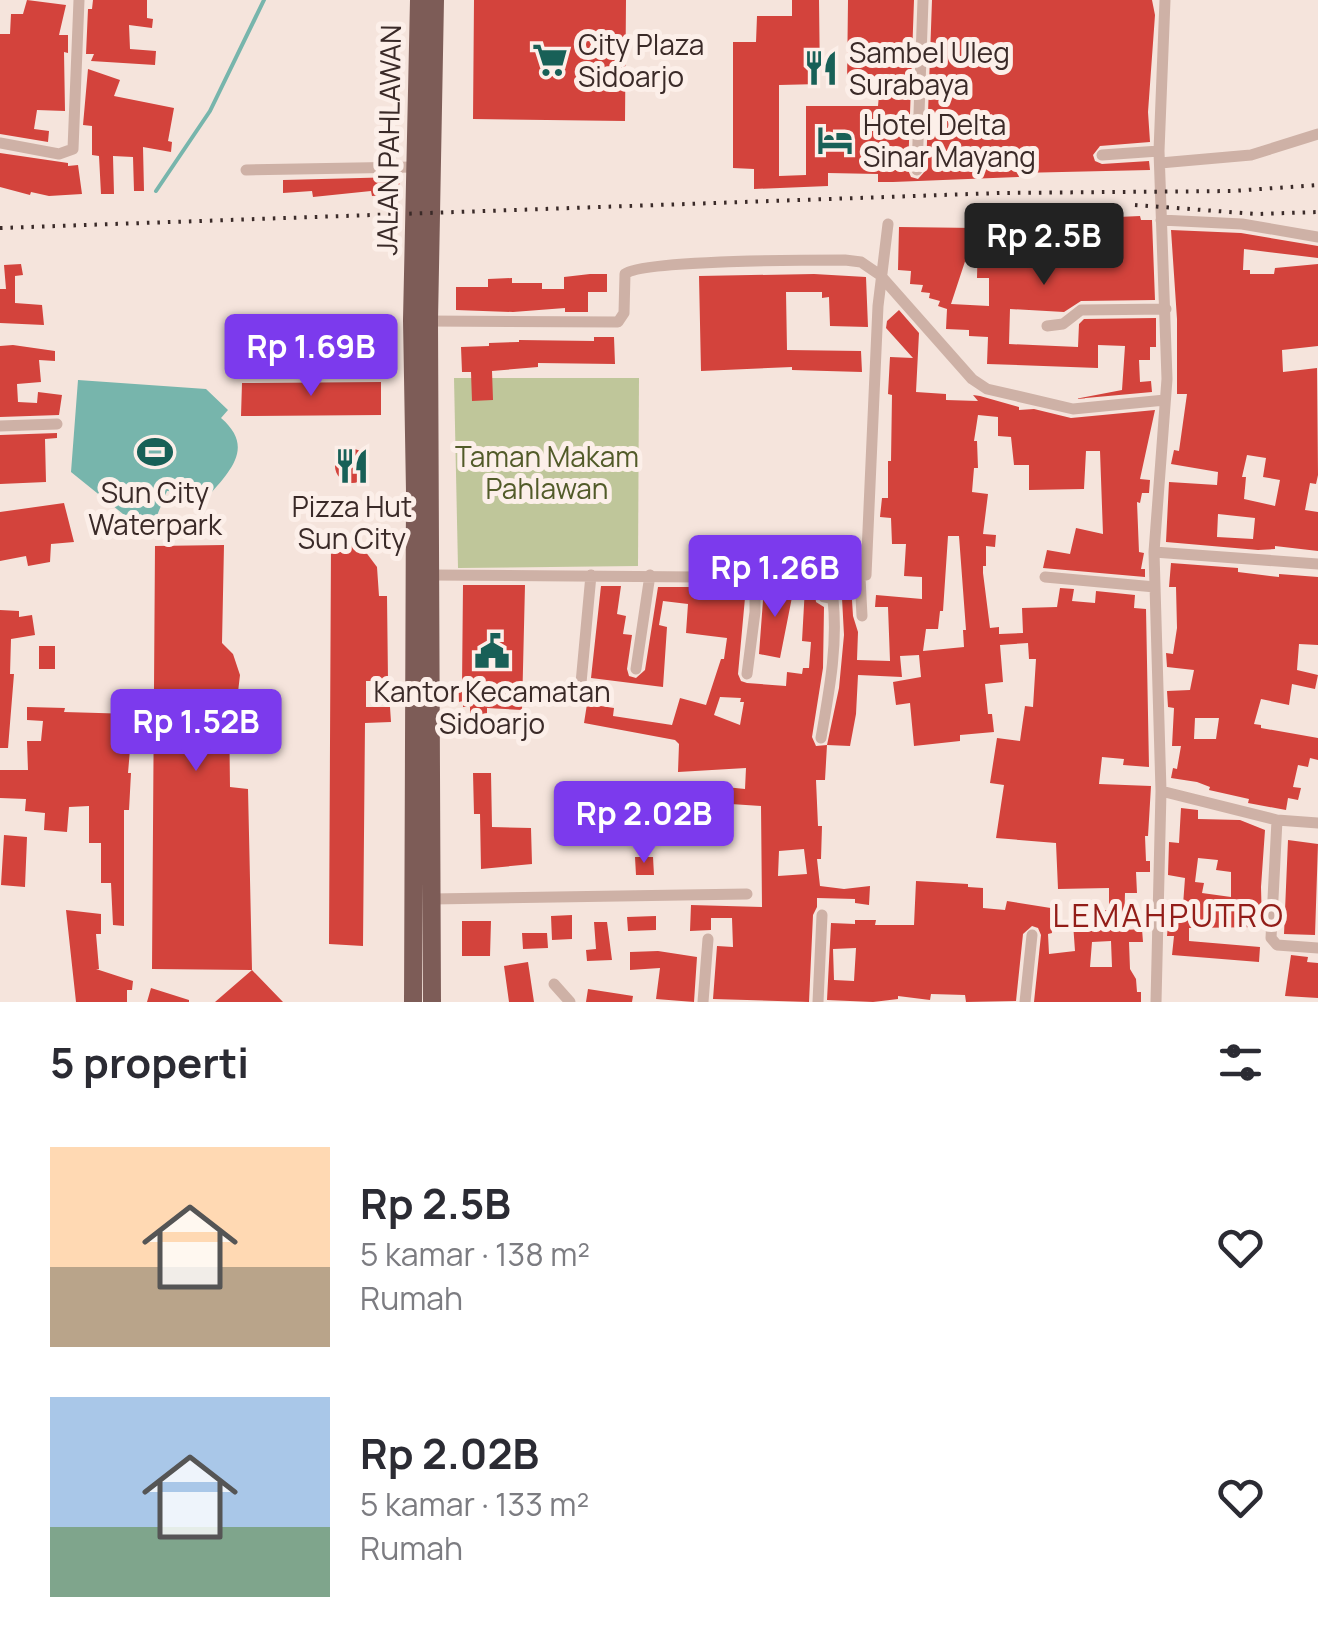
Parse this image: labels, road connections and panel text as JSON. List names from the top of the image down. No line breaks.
{"streets":{"main road":["JALAN PAHLAWAN"]},"districts":["LEMAHPUTRO"],"parks":["Taman Makam Pahlawan"],"places":{"supermarket":["City Plaza Sidoarjo"],"restaurant":["Sambel Uleg Surabaya","Pizza Hut Sun City"],"hotel":["Hotel Delta Sinar Mayang"],"sports":["Sun City Waterpark"],"public building":["Kantor Kecamatan Sidoarjo"]},"page":{"price":["Rp 2.5B","Rp 1.69B","Rp 1.26B","Rp 1.52B","Rp 2.02B"],"heading":"5 properti","list":[{"name":"Rp 2.5B","note":"5 kamar · 138 m² · Rumah"},{"name":"Rp 2.02B","note":"5 kamar · 133 m² · Rumah"}]}}
